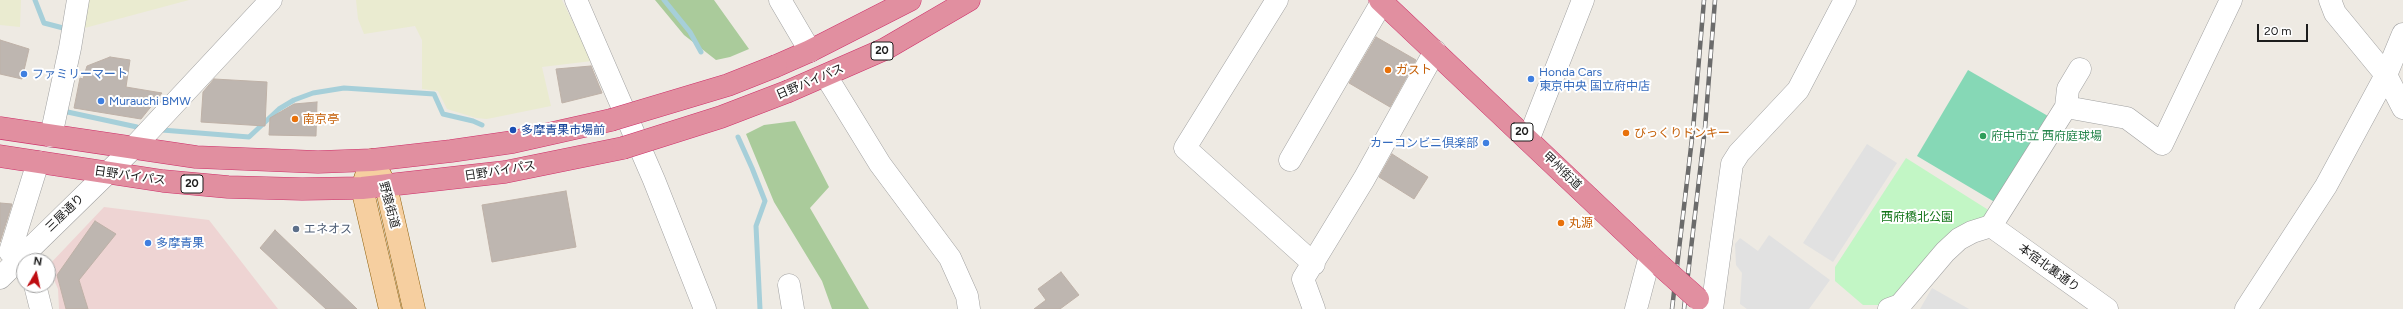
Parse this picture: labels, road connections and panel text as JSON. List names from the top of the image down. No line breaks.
{"streets":{"highway":["20","日野バイパス","甲州街道"],"main road":["野猿街道"],"street":["三屋通り","本宿北裏通り"]},"crossings":[["20","野猿街道"],["20","三屋通り"],["日野バイパス","野猿街道"],["日野バイパス","三屋通り"]],"parks":["西府橋北公園"],"places":["ガスト","ファミリーマート","Honda Cars 東京中央 国立府中店","Murauchi BMW","南京亭","多摩青果市場前","びっくりドンキー","府中市立 西府庭球場","カーコンビニ倶楽部","丸源","エネオス","多摩青果"],"scale_bar":"20 m","north":"top"}
